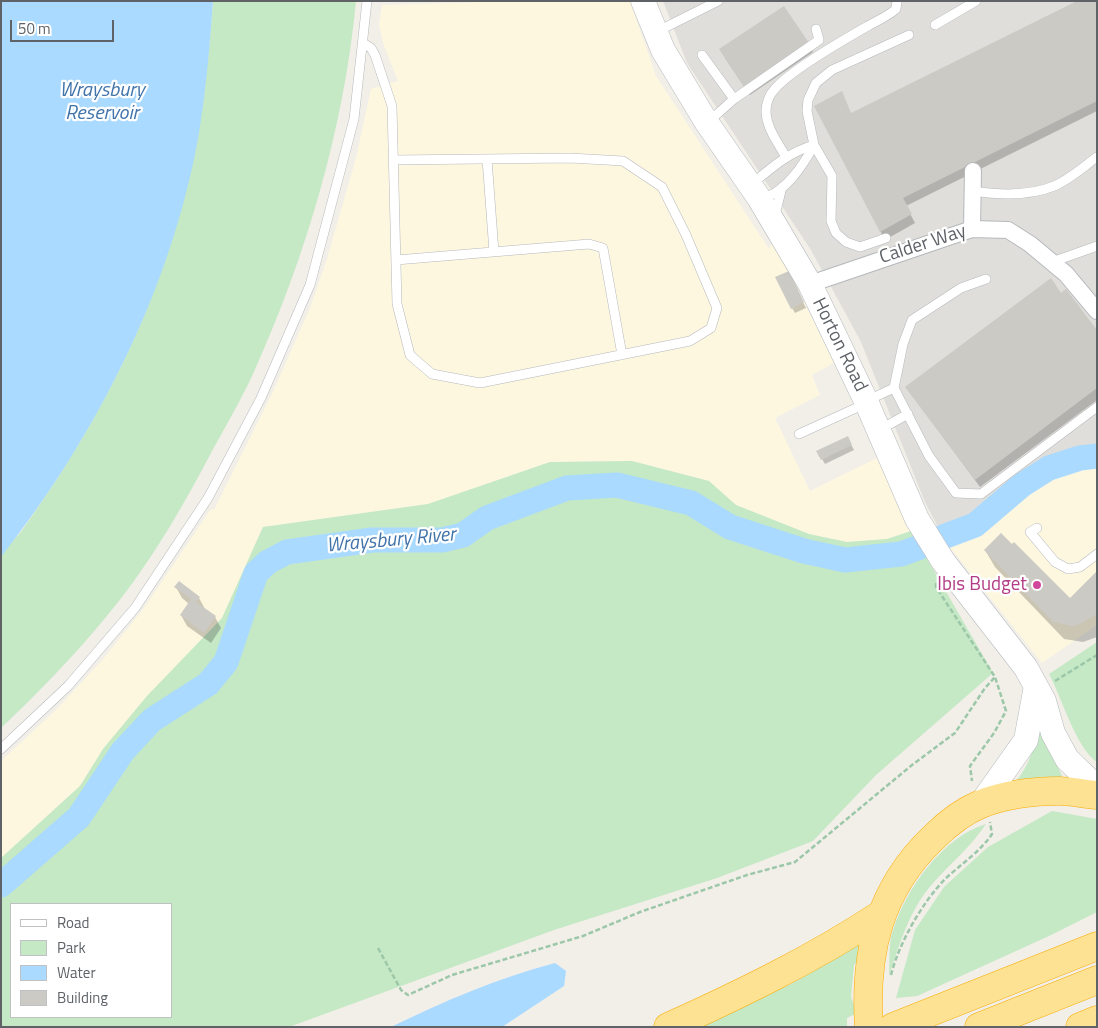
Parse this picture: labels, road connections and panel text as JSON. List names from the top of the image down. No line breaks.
{"streets":{"street":["Calder Way","Horton Road"]},"crossings":[["Calder Way","Horton Road"]],"water":["Wraysbury Reservoir","Wraysbury River"],"places":["Ibis Budget"],"legend":["Road","Park","Water","Building"],"scale_bar":"50 m"}
